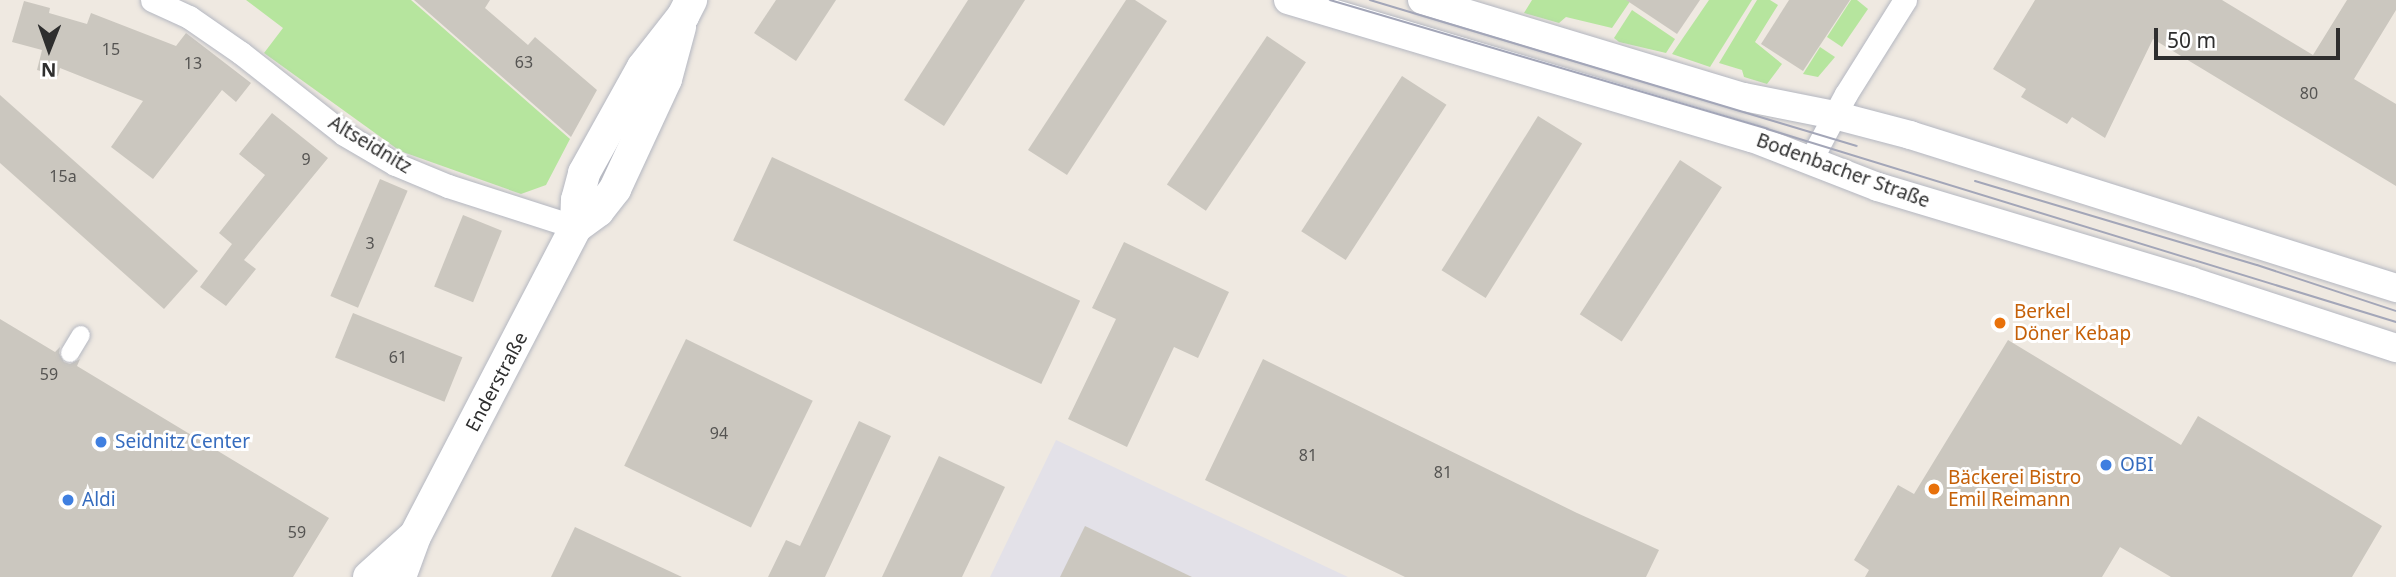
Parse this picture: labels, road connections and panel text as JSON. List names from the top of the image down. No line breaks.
{"streets":{"main road":["Enderstraße"],"street":["Altseidnitz","Bodenbacher Straße"]},"crossings":[["Altseidnitz","Enderstraße"]],"places":["Berkel Döner Kebap","Seidnitz Center","OBI","Bäckerei Bistro Emil Reimann","Aldi"],"house_numbers":["15","63","13","80","9","15a","3","61","59","94","81","81","59"],"scale_bar":"50 m","north":"bottom"}
